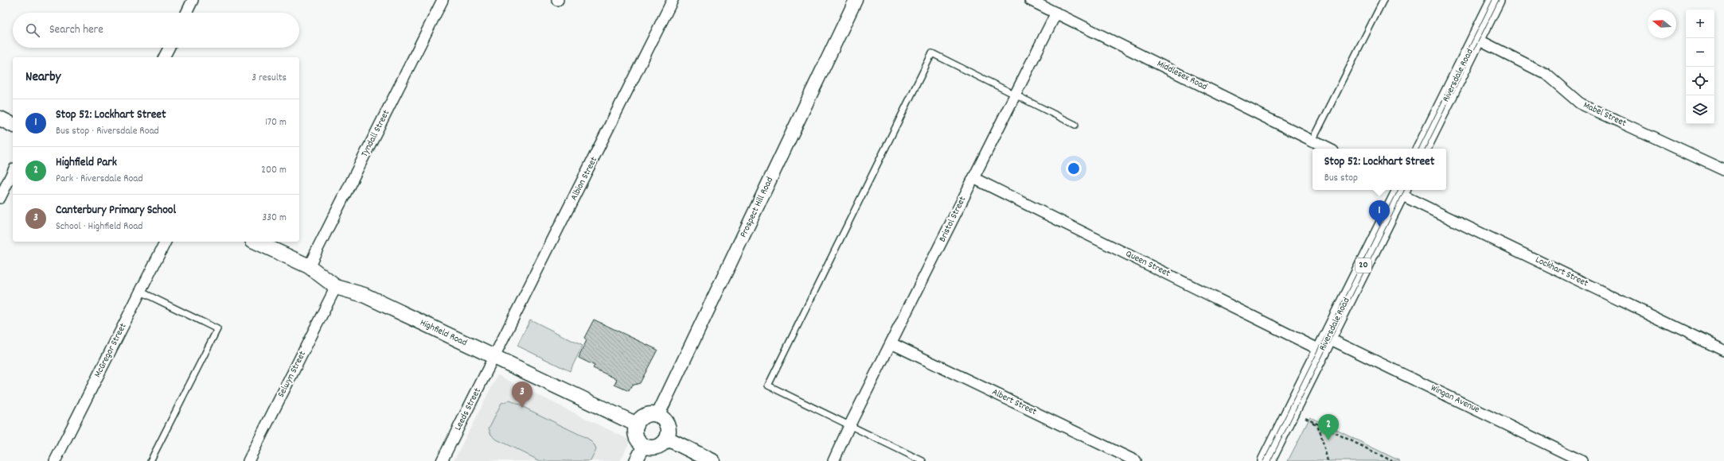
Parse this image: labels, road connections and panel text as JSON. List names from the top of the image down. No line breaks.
{"streets":{"main road":["Riversdale Road","20","Highfield Road"],"street":["Middlesex Road","Mabel Street","Tyndall Street","Albion Street","Prospect Hill Road","Bristol Street","Queen Street","Lockhart Street","McGregor Street","Selwyn Street","Wingan Avenue","Albert Street","Leeds Street"]},"crossings":[["Middlesex Road","Bristol Street"],["Riversdale Road","Mabel Street"],["Riversdale Road","Queen Street"],["Riversdale Road","Lockhart Street"],["Riversdale Road","Wingan Avenue"],["Tyndall Street","Highfield Road"],["Albion Street","Highfield Road"],["Albion Street","Leeds Street"],["Prospect Hill Road","Highfield Road"],["Bristol Street","Queen Street"],["Bristol Street","Albert Street"],["Queen Street","Wingan Avenue"],["Highfield Road","Selwyn Street"],["Highfield Road","Leeds Street"]],"north":"left","page":{"map_buttons":["+","−"],"search":"Search here","heading":["Nearby","3 results"],"list":[{"mark":"1","name":"Stop 52: Lockhart Street","note":"Bus stop · Riversdale Road","value":"170 m"},{"mark":"2","name":"Highfield Park","note":"Park · Riversdale Road","value":"200 m"},{"mark":"3","name":"Canterbury Primary School","note":"School · Highfield Road","value":"330 m"}],"popup":["Stop 52: Lockhart Street","Bus stop"],"pins":["1","3","2"]}}
